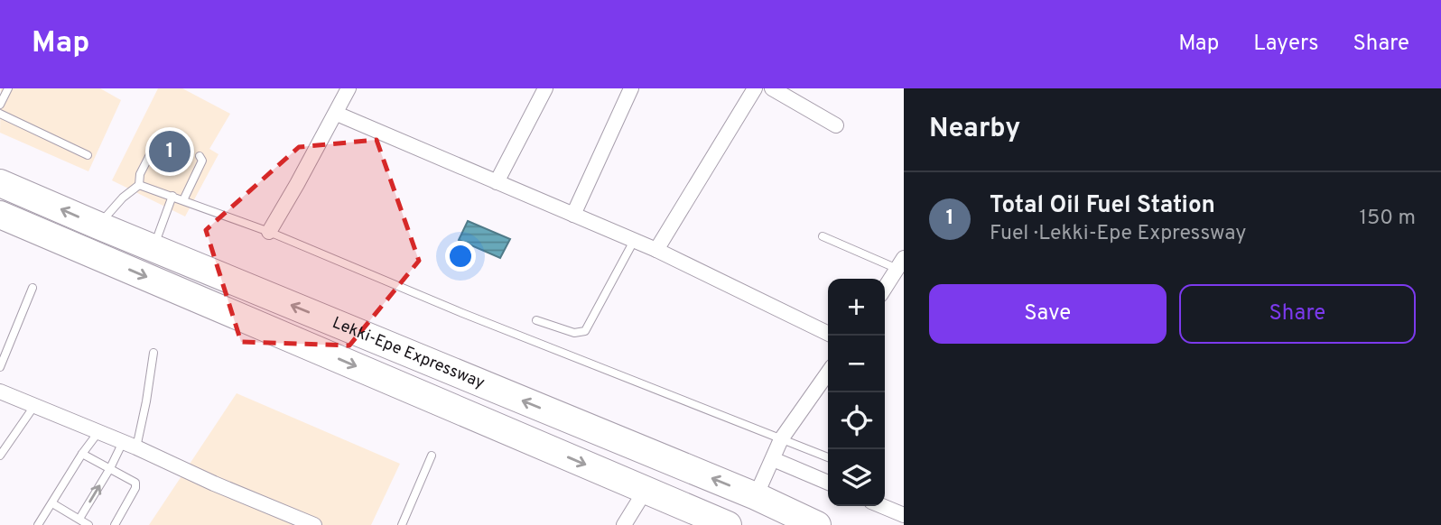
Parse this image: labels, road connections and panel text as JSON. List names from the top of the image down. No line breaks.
{"streets":{"highway":["Lekki-Epe Expressway"]},"page":{"header":"Map","nav":["Map","Layers","Share"],"heading":"Nearby","pins":"1","list":[{"mark":"1","name":"Total Oil Fuel Station","note":"Fuel · Lekki-Epe Expressway","value":"150 m"}],"buttons":["Save","Share"],"map_buttons":["+","−"]}}
